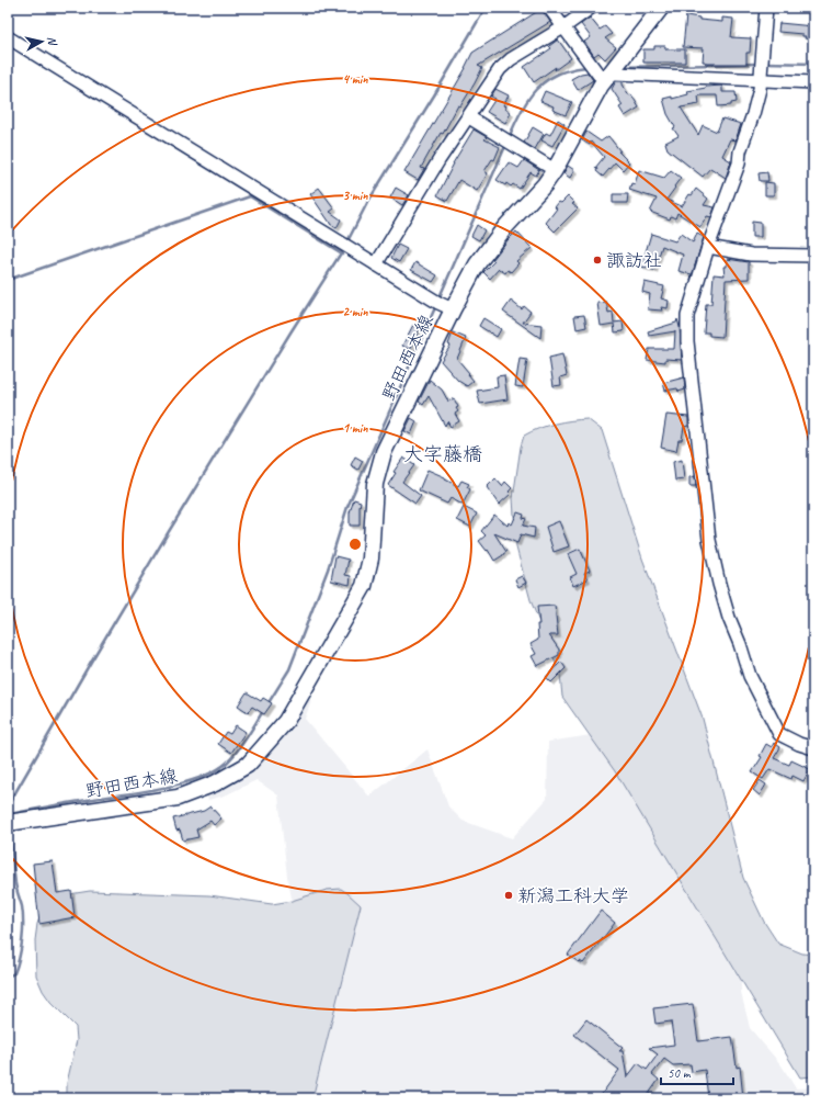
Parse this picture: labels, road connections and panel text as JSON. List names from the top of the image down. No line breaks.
{"streets":{"main road":["野田西本線"]},"districts":["大字藤橋"],"places":["諏訪社","新潟工科大学"],"scale_bar":"50 m","north":"right","rings":["4 min","3 min","2 min","1 min"]}
